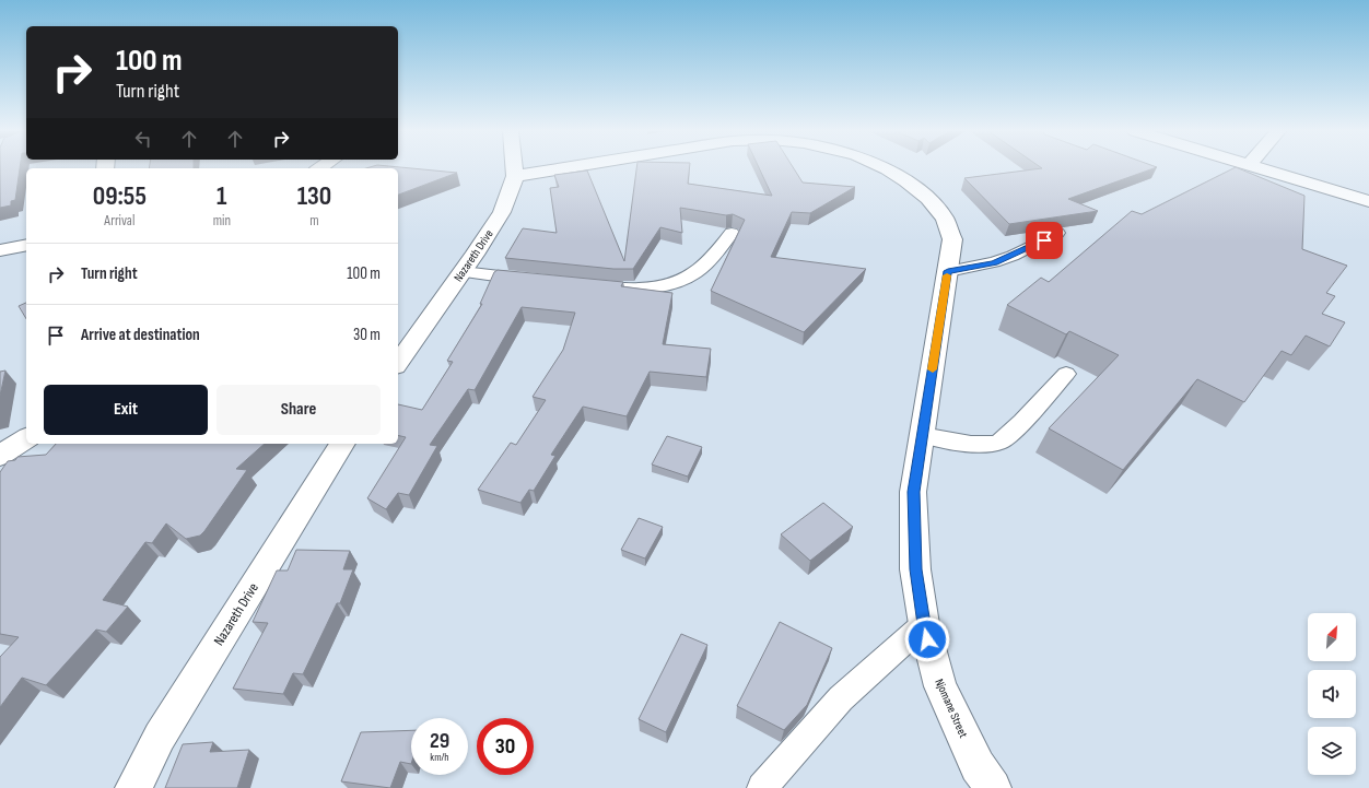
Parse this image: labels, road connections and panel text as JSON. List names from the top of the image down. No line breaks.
{"streets":{"street":["Nazareth Drive","Njomane Street"]},"crossings":[["Nazareth Drive","Njomane Street"]],"north":"top right","page":{"turn":["100 m","Turn right"],"eta":["09:55","Arrival","1","min","130","m"],"list":[{"name":"Turn right","value":"100 m"},{"name":"Arrive at destination","value":"30 m"}],"buttons":["Exit","Share"],"speed":"29 km/h","limit":"30"}}
